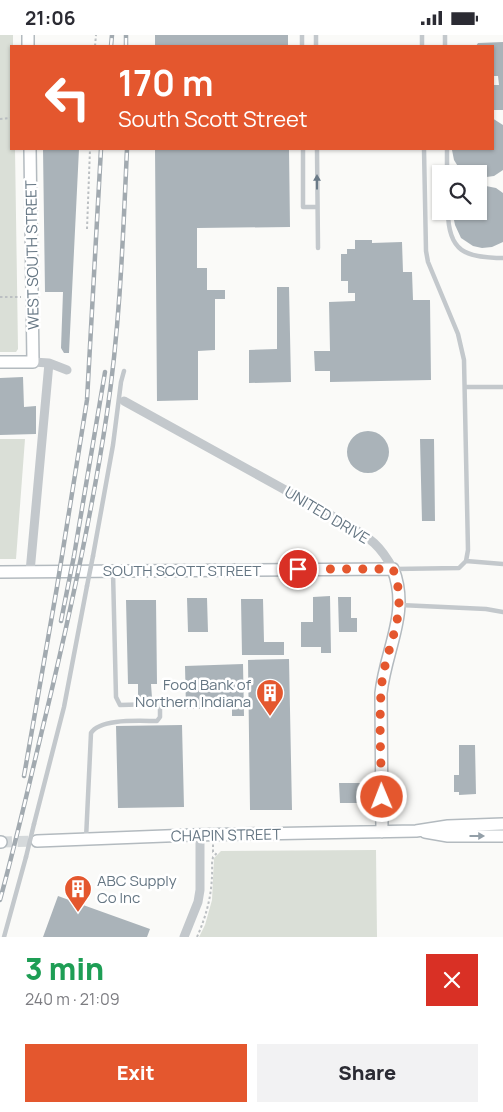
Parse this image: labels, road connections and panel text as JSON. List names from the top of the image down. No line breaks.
{"streets":{"street":["WEST SOUTH STREET","UNITED DRIVE","SOUTH SCOTT STREET","CHAPIN STREET"]},"crossings":[["UNITED DRIVE","SOUTH SCOTT STREET"],["UNITED DRIVE","CHAPIN STREET"]],"places":{"building":["Food Bank of Northern Indiana","ABC Supply Co Inc"]},"page":{"status":"21:06","turn":["170 m","South Scott Street"],"heading":["3 min","240 m · 21:09"],"buttons":["Exit","Share"]}}
